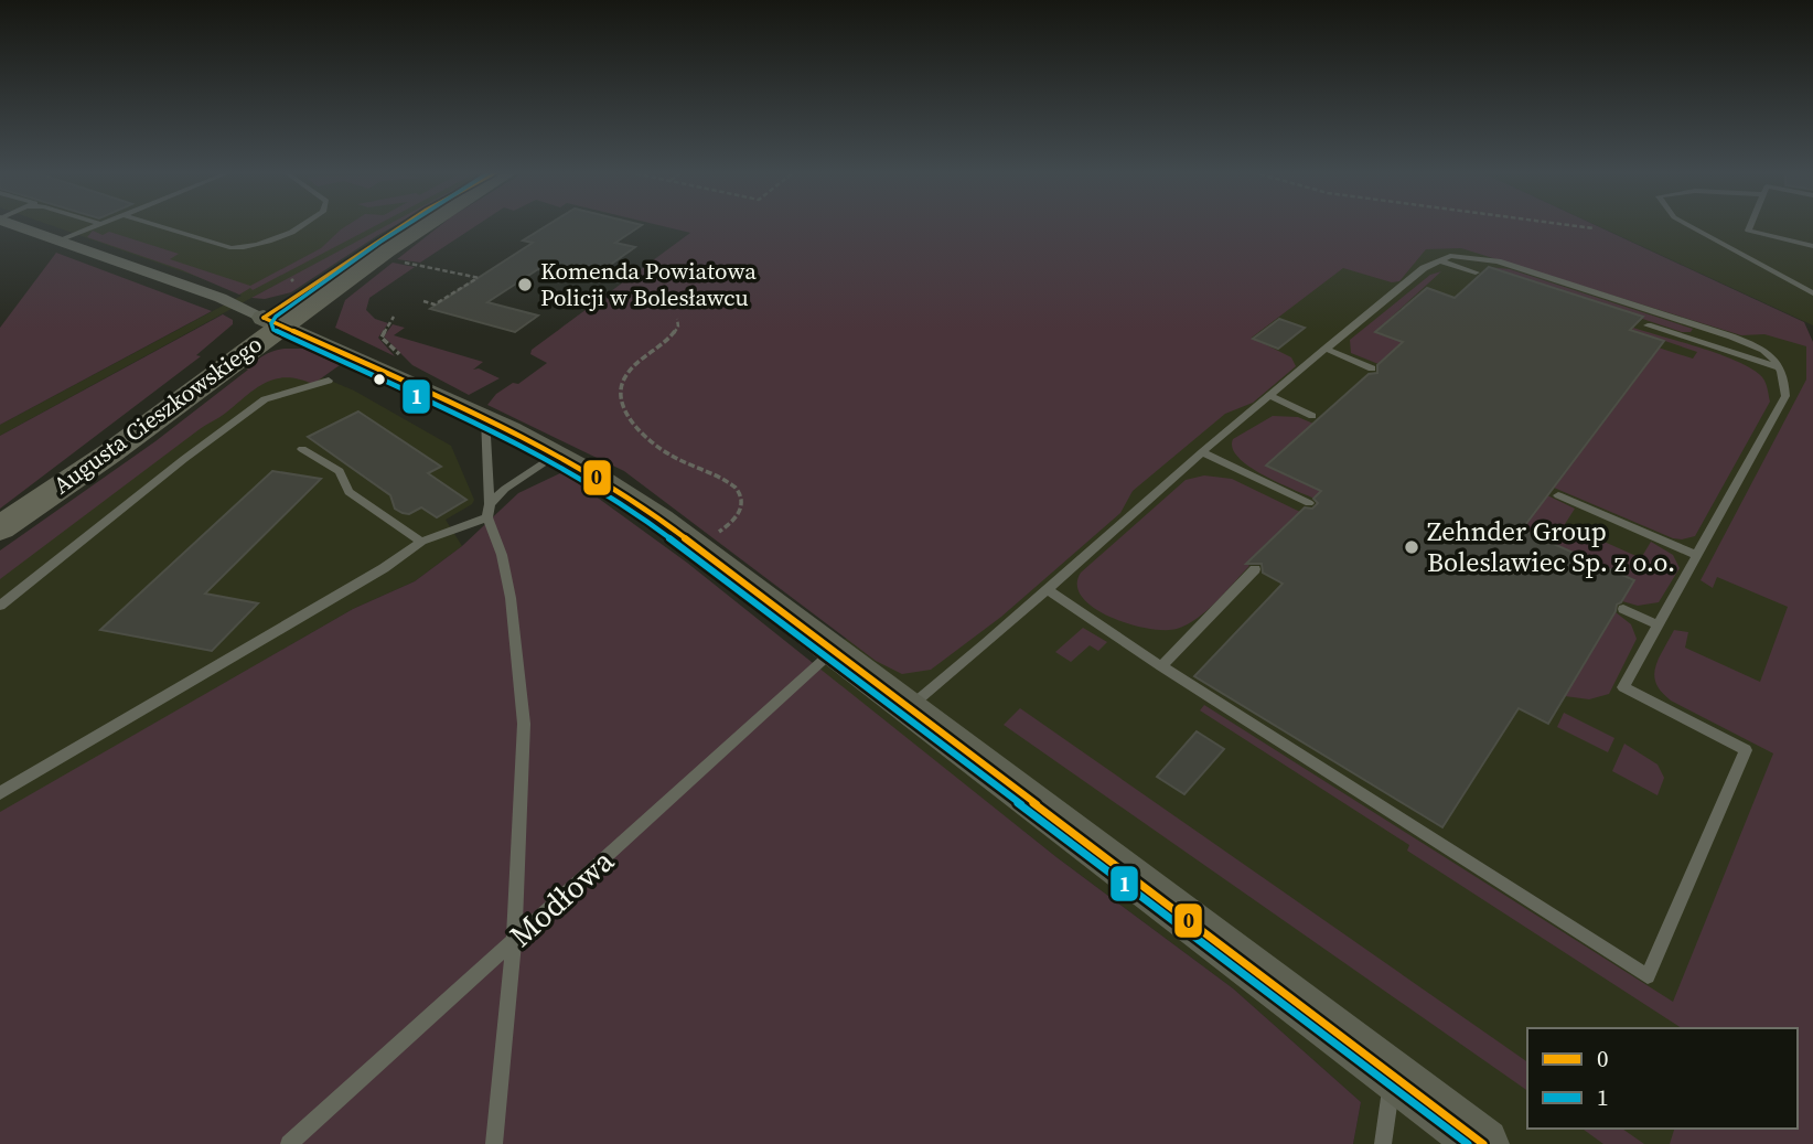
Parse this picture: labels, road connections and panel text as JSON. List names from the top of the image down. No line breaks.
{"streets":{"main road":["Augusta Cieszkowskiego"],"lane":["Modłowa"]},"places":["Komenda Powiatowa Policji w Bolesławcu","Zehnder Group Boleslawiec Sp. z o.o."],"lines":["transit line 0","transit line 1"],"legend":["0","1"]}
